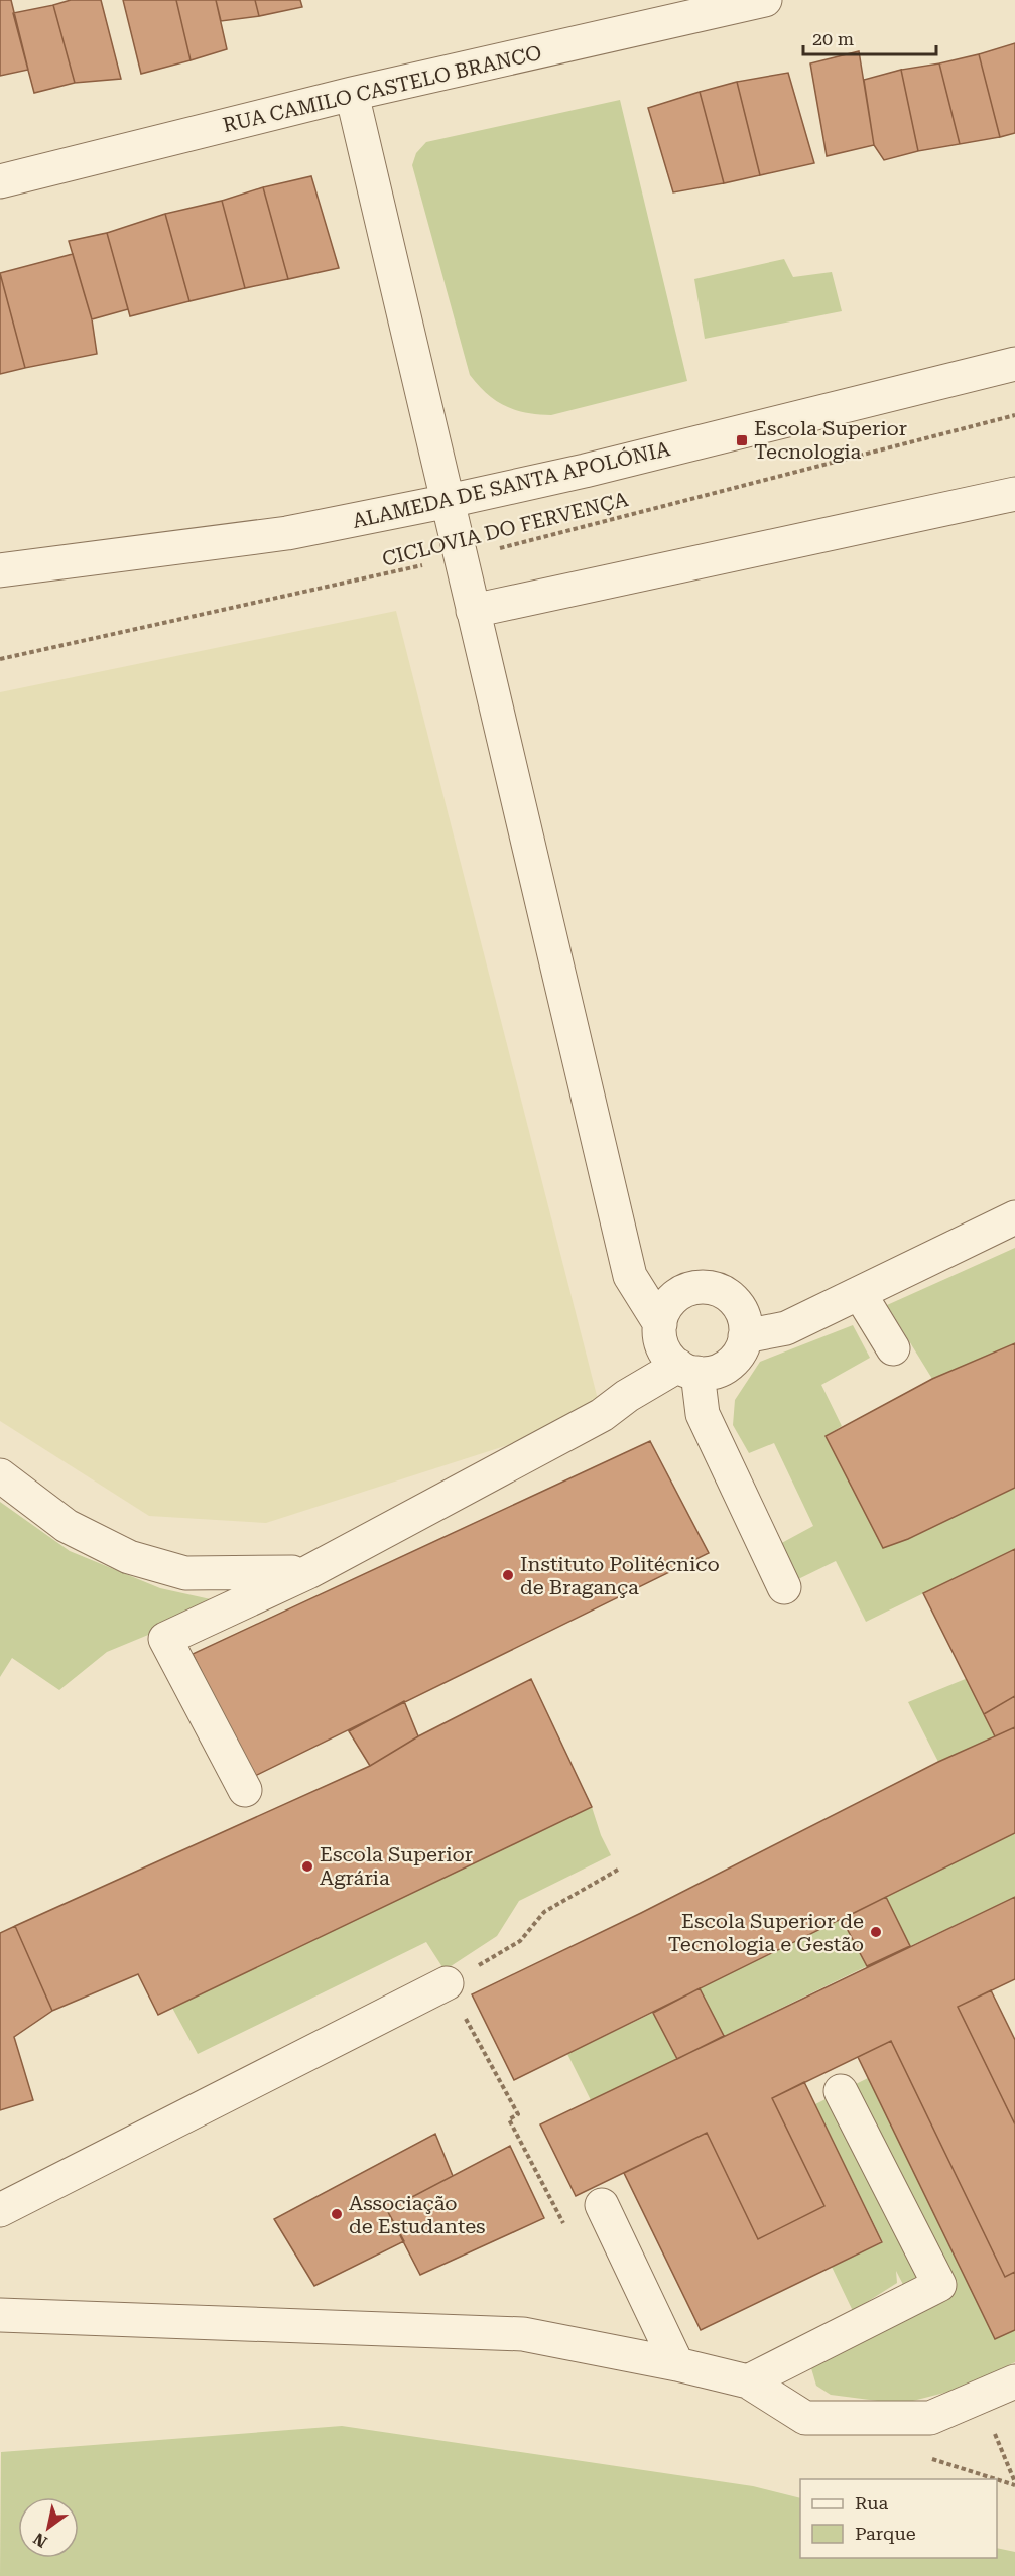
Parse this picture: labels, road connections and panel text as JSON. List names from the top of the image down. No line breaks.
{"streets":{"street":["RUA CAMILO CASTELO BRANCO","ALAMEDA DE SANTA APOLÓNIA"],"path":["CICLOVIA DO FERVENÇA"]},"places":{"transit":["Escola Superior Tecnologia"],"other":["Instituto Politécnico de Bragança","Escola Superior Agrária","Escola Superior de Tecnologia e Gestão","Associação de Estudantes"]},"legend":["Rua","Parque"],"scale_bar":"20 m","north":"bottom left"}
